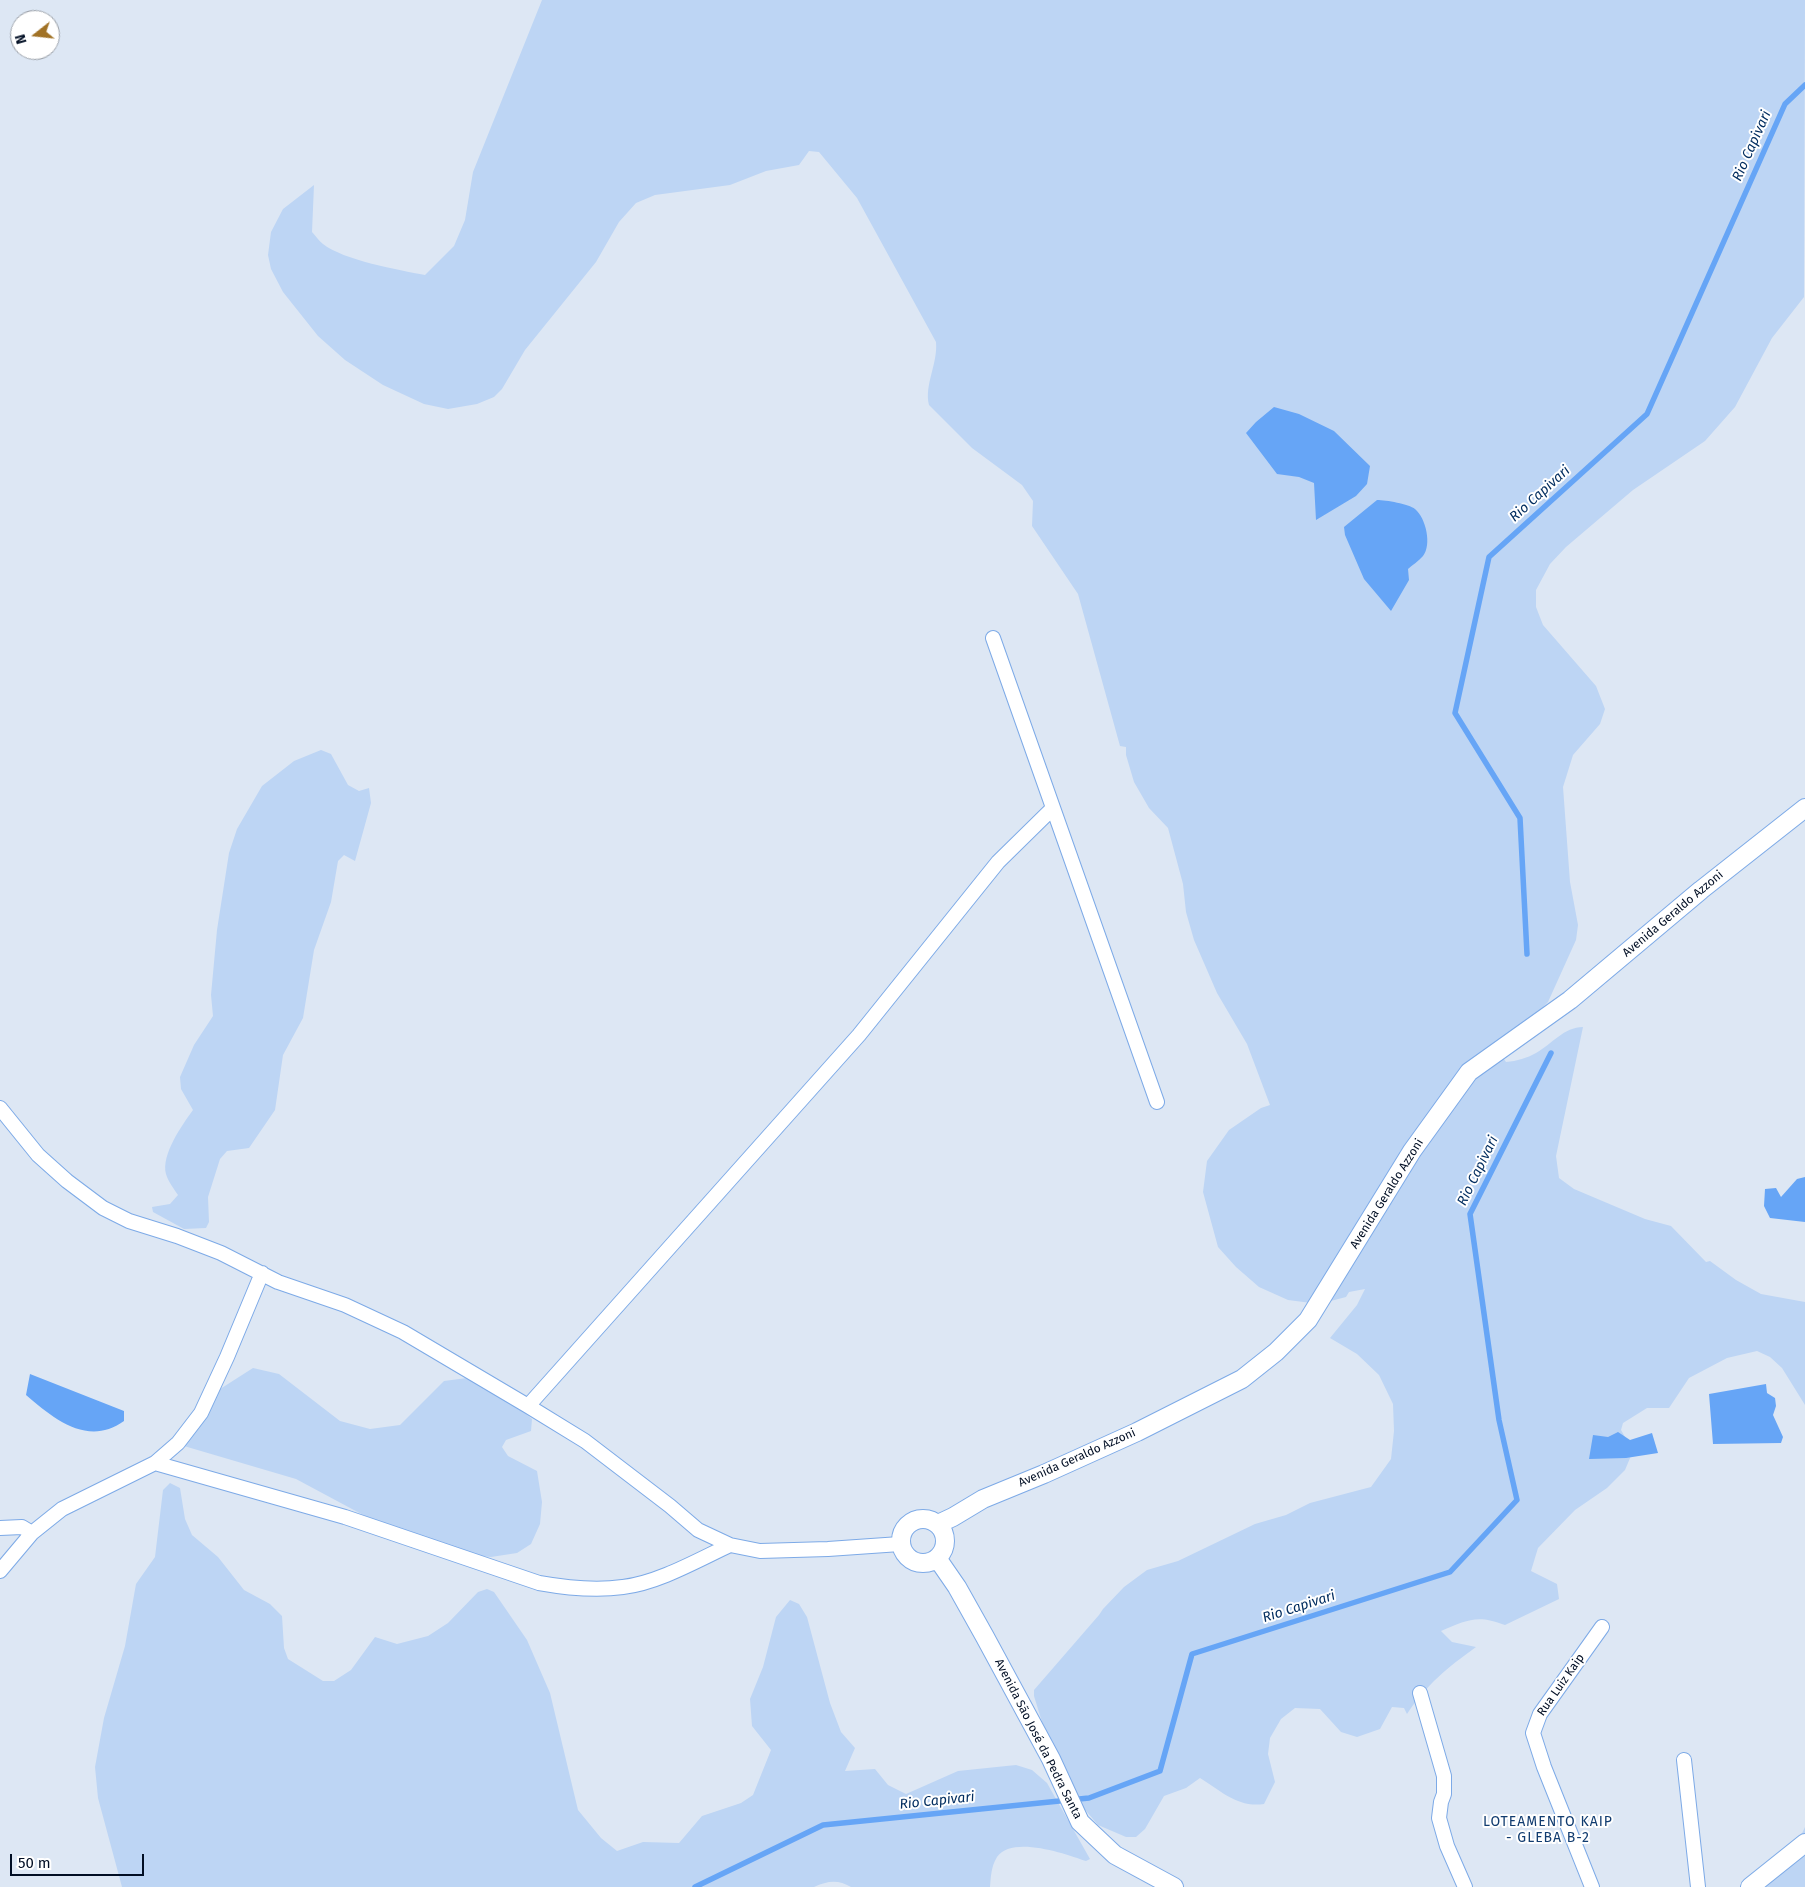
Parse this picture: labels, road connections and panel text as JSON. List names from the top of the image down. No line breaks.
{"streets":{"street":["Avenida Geraldo Azzoni","Rua Luiz Kaip","Avenida São José da Pedra Santa"]},"crossings":[["Avenida Geraldo Azzoni","Avenida São José da Pedra Santa"]],"districts":["LOTEAMENTO KAIP - GLEBA B-2"],"water":["Rio Capivari"],"scale_bar":"50 m","north":"left"}
